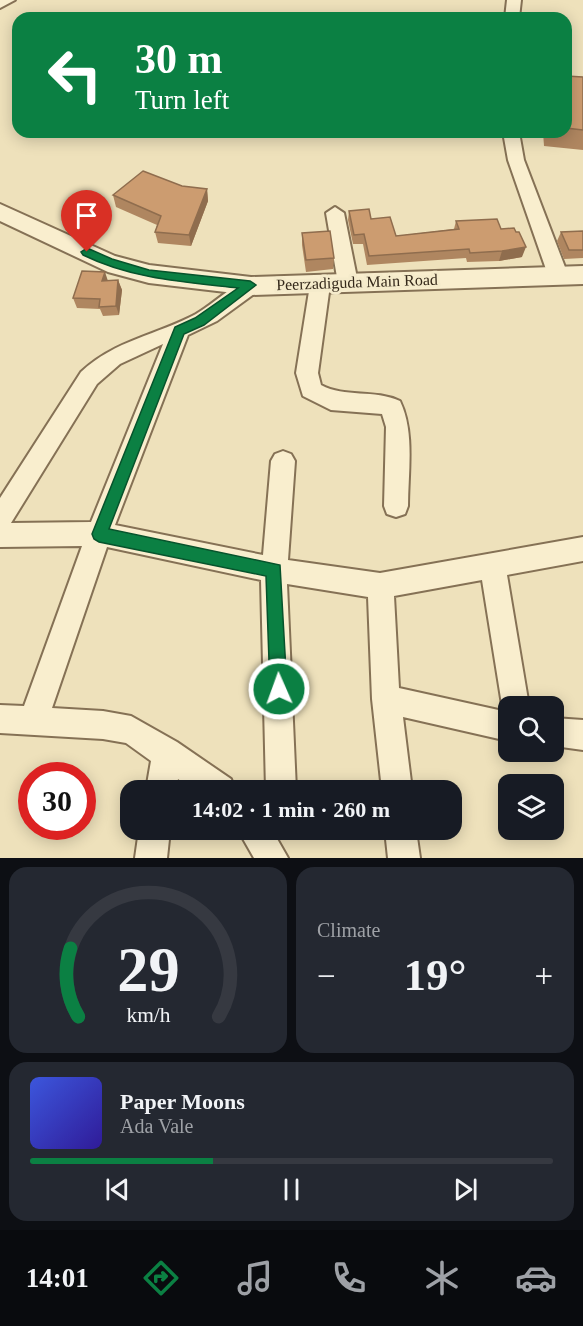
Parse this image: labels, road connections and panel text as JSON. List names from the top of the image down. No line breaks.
{"streets":{"street":["Peerzadiguda Main Road"]},"page":{"turn":["30 m","Turn left"],"limit":"30","trip":"14:02 · 1 min · 260 m","tile":"Climate","heat":["−","19°","+"],"song":["Paper Moons","Ada Vale"],"tabs":"14:01","gauge":["29","km/h"]}}
